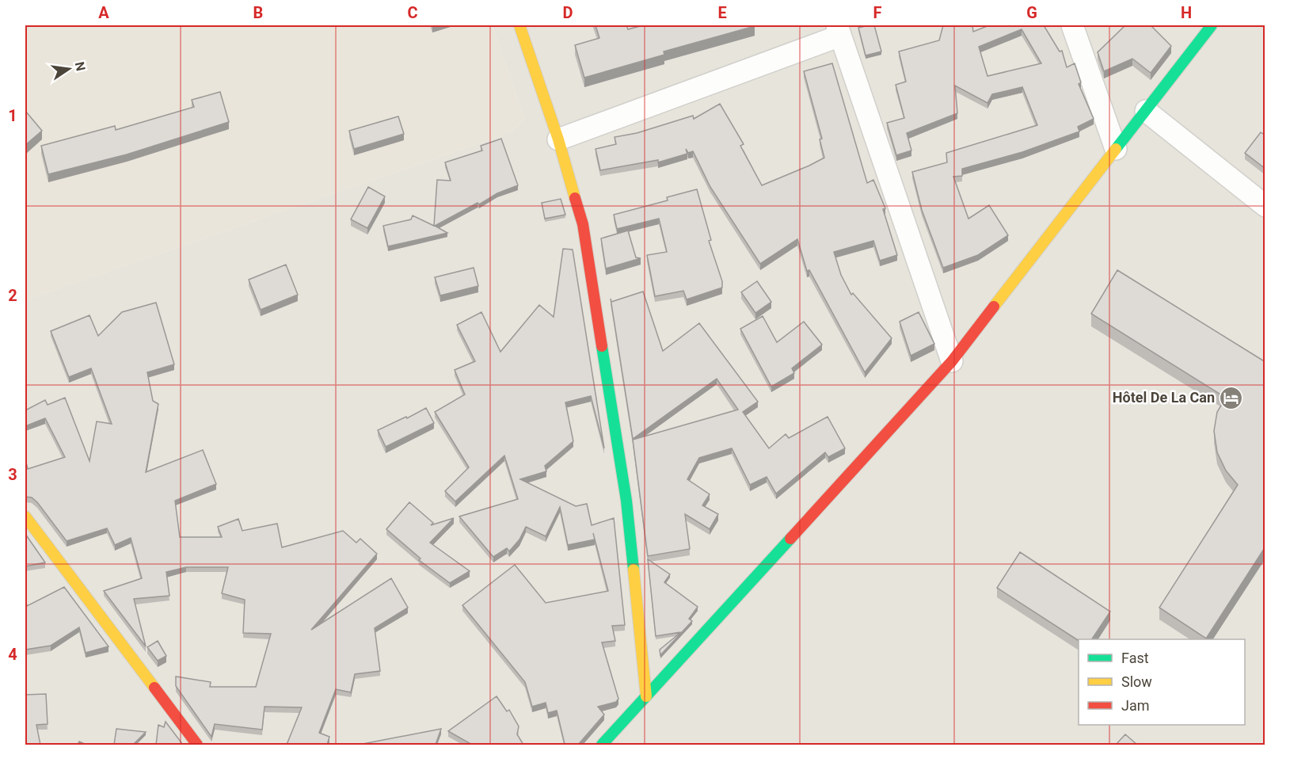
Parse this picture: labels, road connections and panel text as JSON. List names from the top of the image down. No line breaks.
{"places":{"hotel":["Hôtel De La Can"]},"legend":["Fast","Slow","Jam"],"north":"right","grid":{"columns":["A","B","C","D","E","F","G","H"],"rows":["1","2","3","4"]}}
